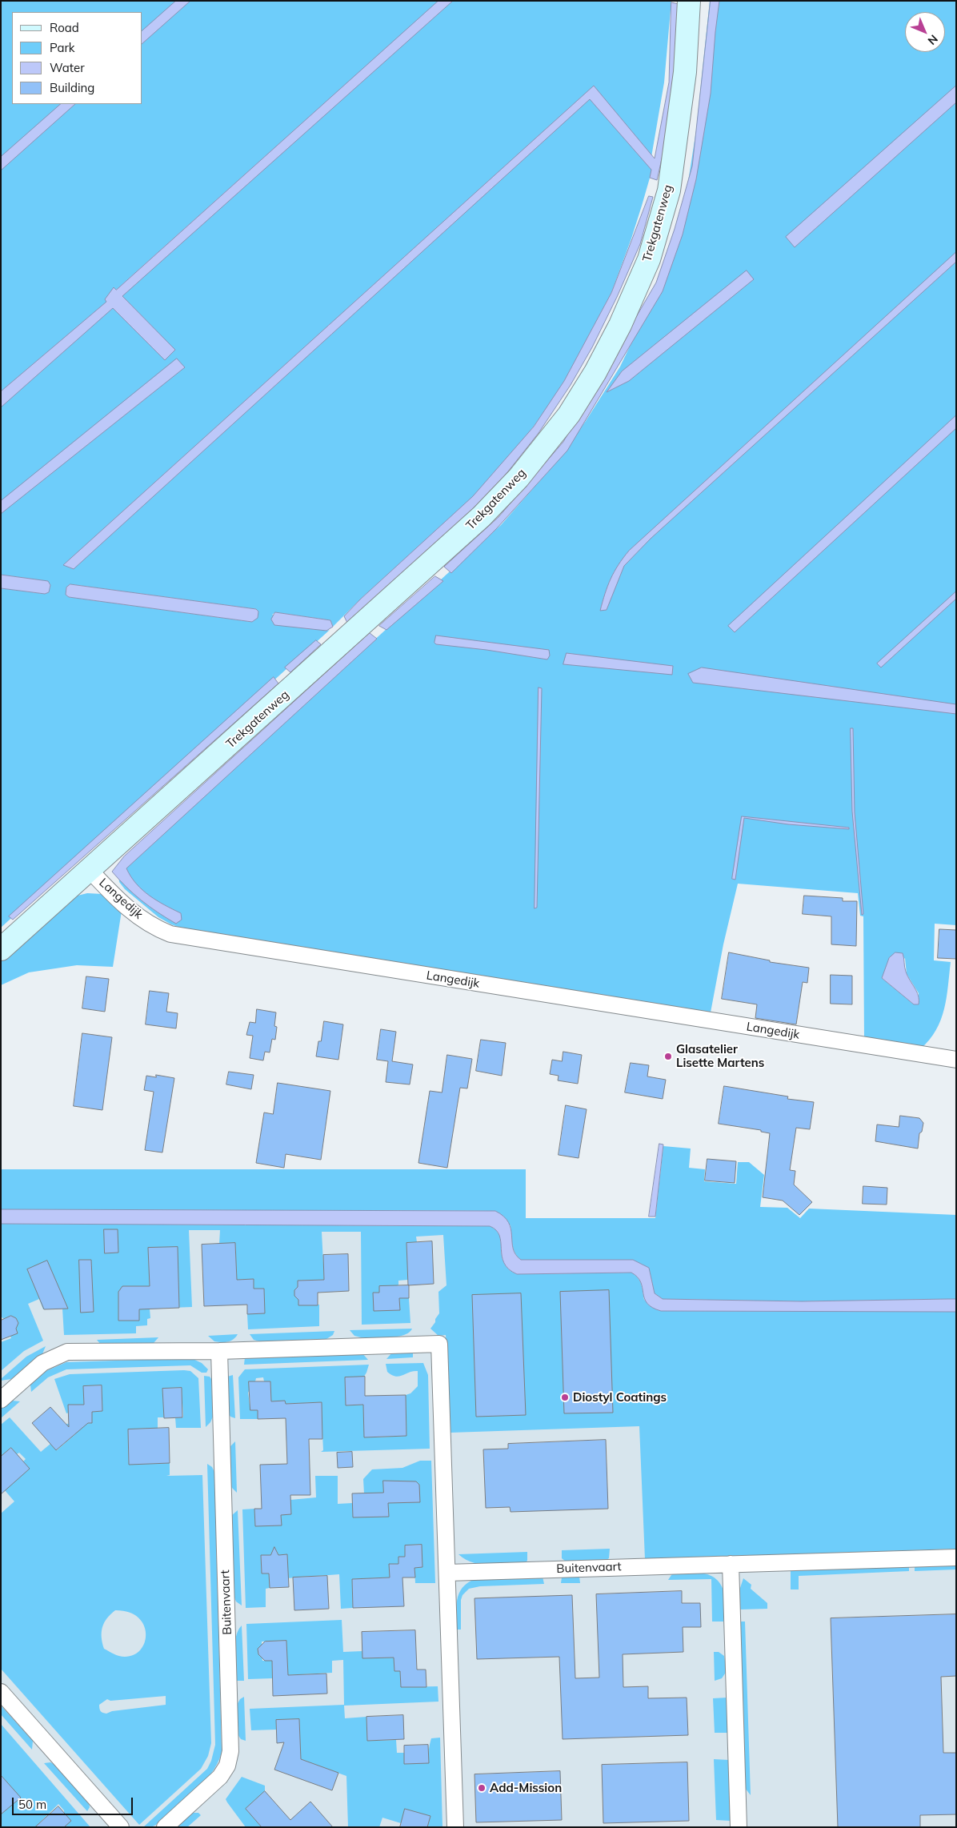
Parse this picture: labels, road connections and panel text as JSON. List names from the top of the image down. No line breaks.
{"streets":{"street":["Trekgatenweg","Langedijk","Buitenvaart"]},"crossings":[["Trekgatenweg","Langedijk"]],"places":["Glasatelier Lisette Martens","Diostyl Coatings","Add-Mission"],"legend":["Road","Park","Water","Building"],"scale_bar":"50 m","north":"bottom right"}
